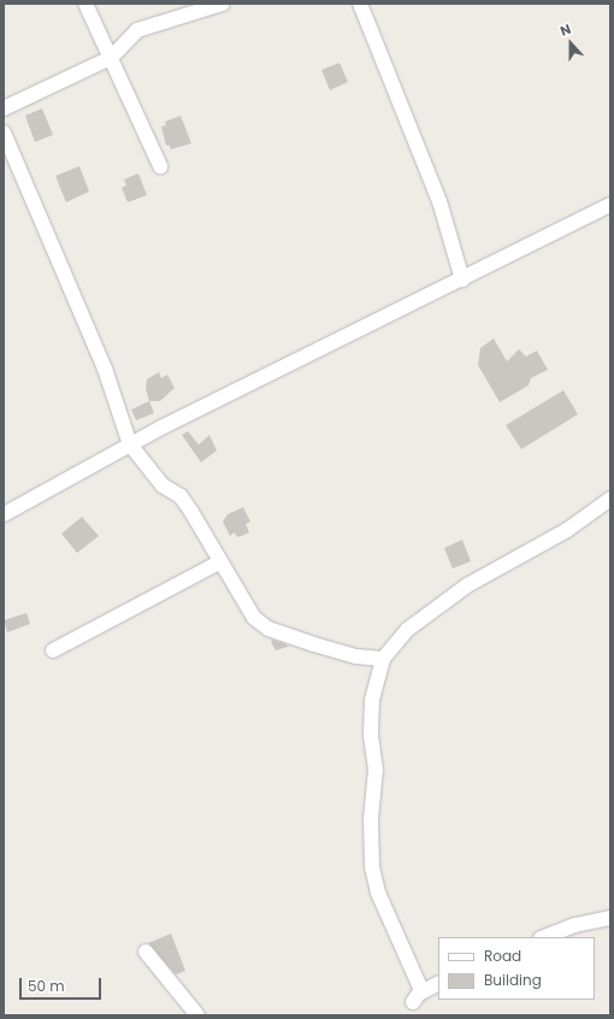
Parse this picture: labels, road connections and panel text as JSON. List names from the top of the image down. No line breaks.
{"legend":["Road","Building"],"scale_bar":"50 m","north":"top"}
